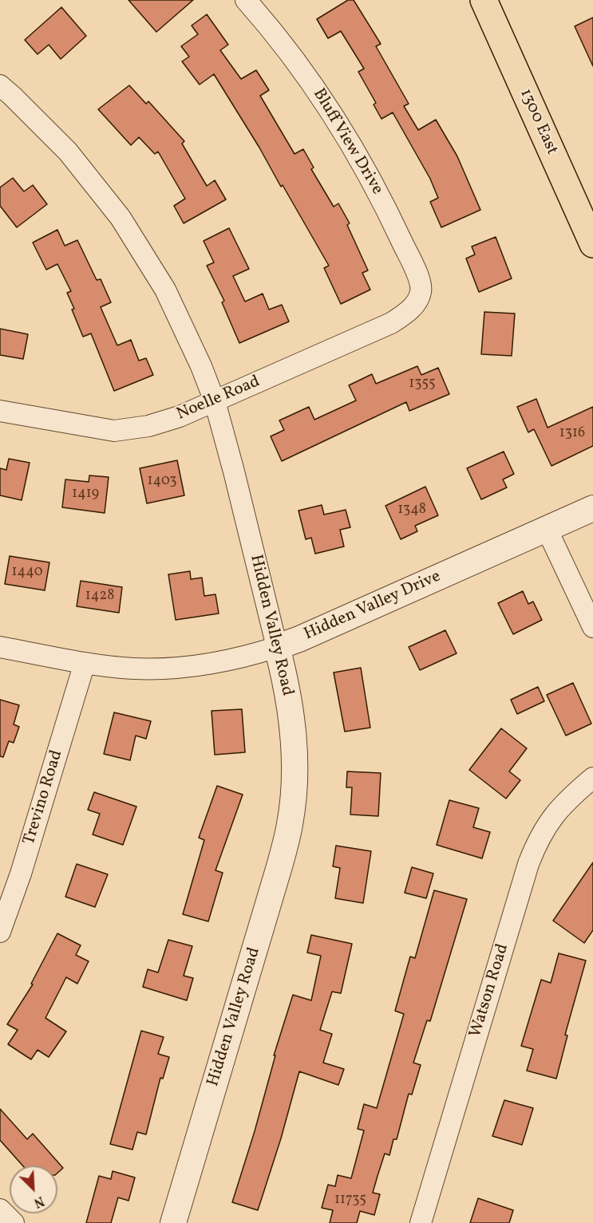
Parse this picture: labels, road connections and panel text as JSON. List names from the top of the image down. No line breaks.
{"streets":{"main road":["1300 East"],"street":["Bluff View Drive","Noelle Road","Hidden Valley Drive","Hidden Valley Road","Trevino Road","Watson Road"]},"crossings":[["Bluff View Drive","Noelle Road"],["Noelle Road","Hidden Valley Road"],["Hidden Valley Drive","Hidden Valley Road"],["Hidden Valley Drive","Trevino Road"]],"house_numbers":["1355","1316","1403","1419","1348","1440","1428","11735"],"north":"bottom right"}
